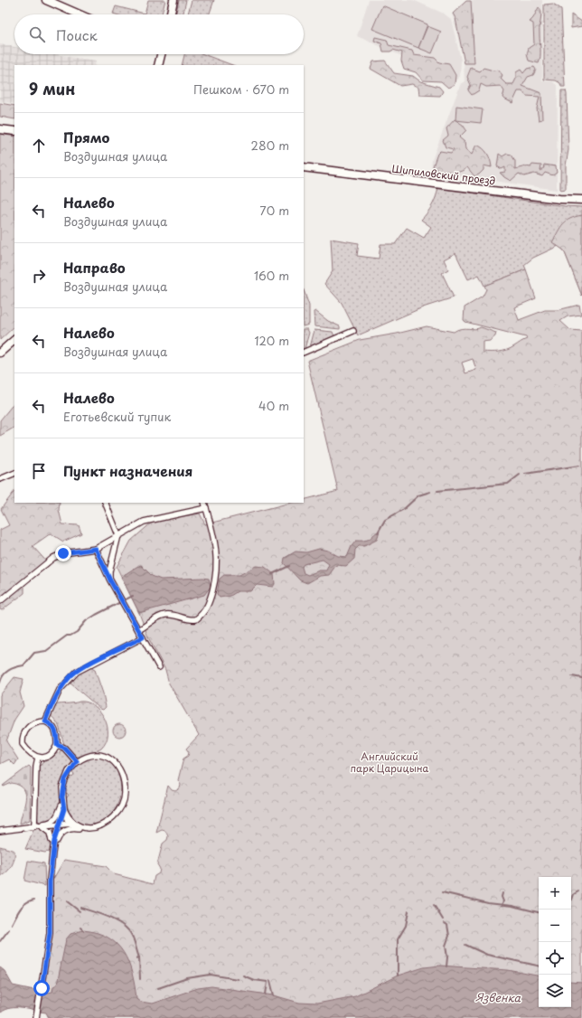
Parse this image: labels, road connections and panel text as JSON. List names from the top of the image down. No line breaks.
{"streets":{"main road":["Шипиловский проезд"]},"water":["Язвенка"],"parks":["Английский парк Царицына"],"page":{"search":"Поиск","heading":["9 мин","Пешком · 670 m"],"list":[["Прямо","Воздушная улица","280 m"],["Налево","Воздушная улица","70 m"],["Направо","Воздушная улица","160 m"],["Налево","Воздушная улица","120 m"],["Налево","Еготьевский тупик","40 m"],"Пункт назначения"],"map_buttons":["+","−"]}}
